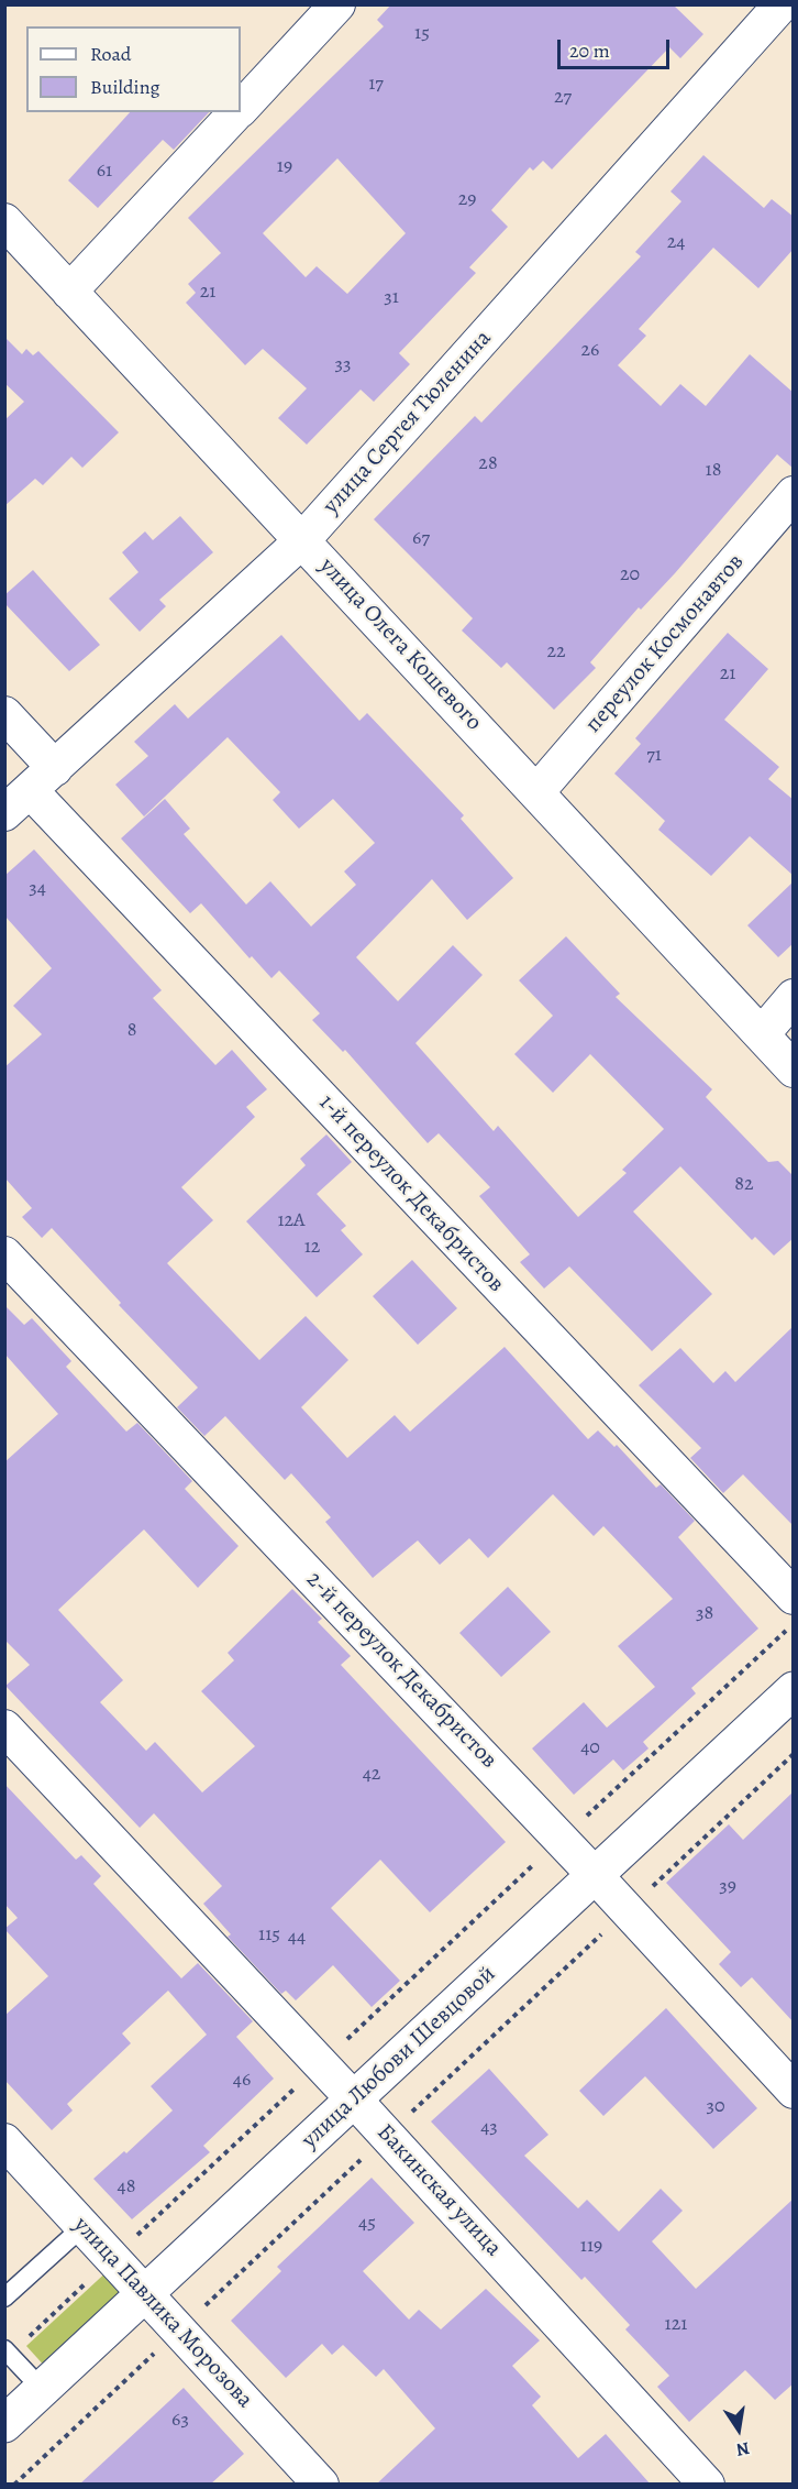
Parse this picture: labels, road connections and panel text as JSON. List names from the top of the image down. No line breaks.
{"streets":{"street":["улица Сергея Тюленина","переулок Космонавтов","улица Олега Кошевого","1-й переулок Декабристов","2-й переулок Декабристов","улица Любови Шевцовой","Бакинская улица","улица Павлика Морозова"]},"crossings":[["улица Сергея Тюленина","улица Олега Кошевого"],["улица Сергея Тюленина","1-й переулок Декабристов"],["переулок Космонавтов","улица Олега Кошевого"],["2-й переулок Декабристов","улица Любови Шевцовой"],["улица Любови Шевцовой","Бакинская улица"],["улица Любови Шевцовой","улица Павлика Морозова"]],"house_numbers":["15","17","27","19","61","29","24","21","31","26","33","28","18","67","20","22","21","71","34","8","82","12А","12","38","40","42","39","115","44","46","30","43","48","45","119","121","63"],"legend":["Road","Building"],"scale_bar":"20 m","north":"bottom"}
